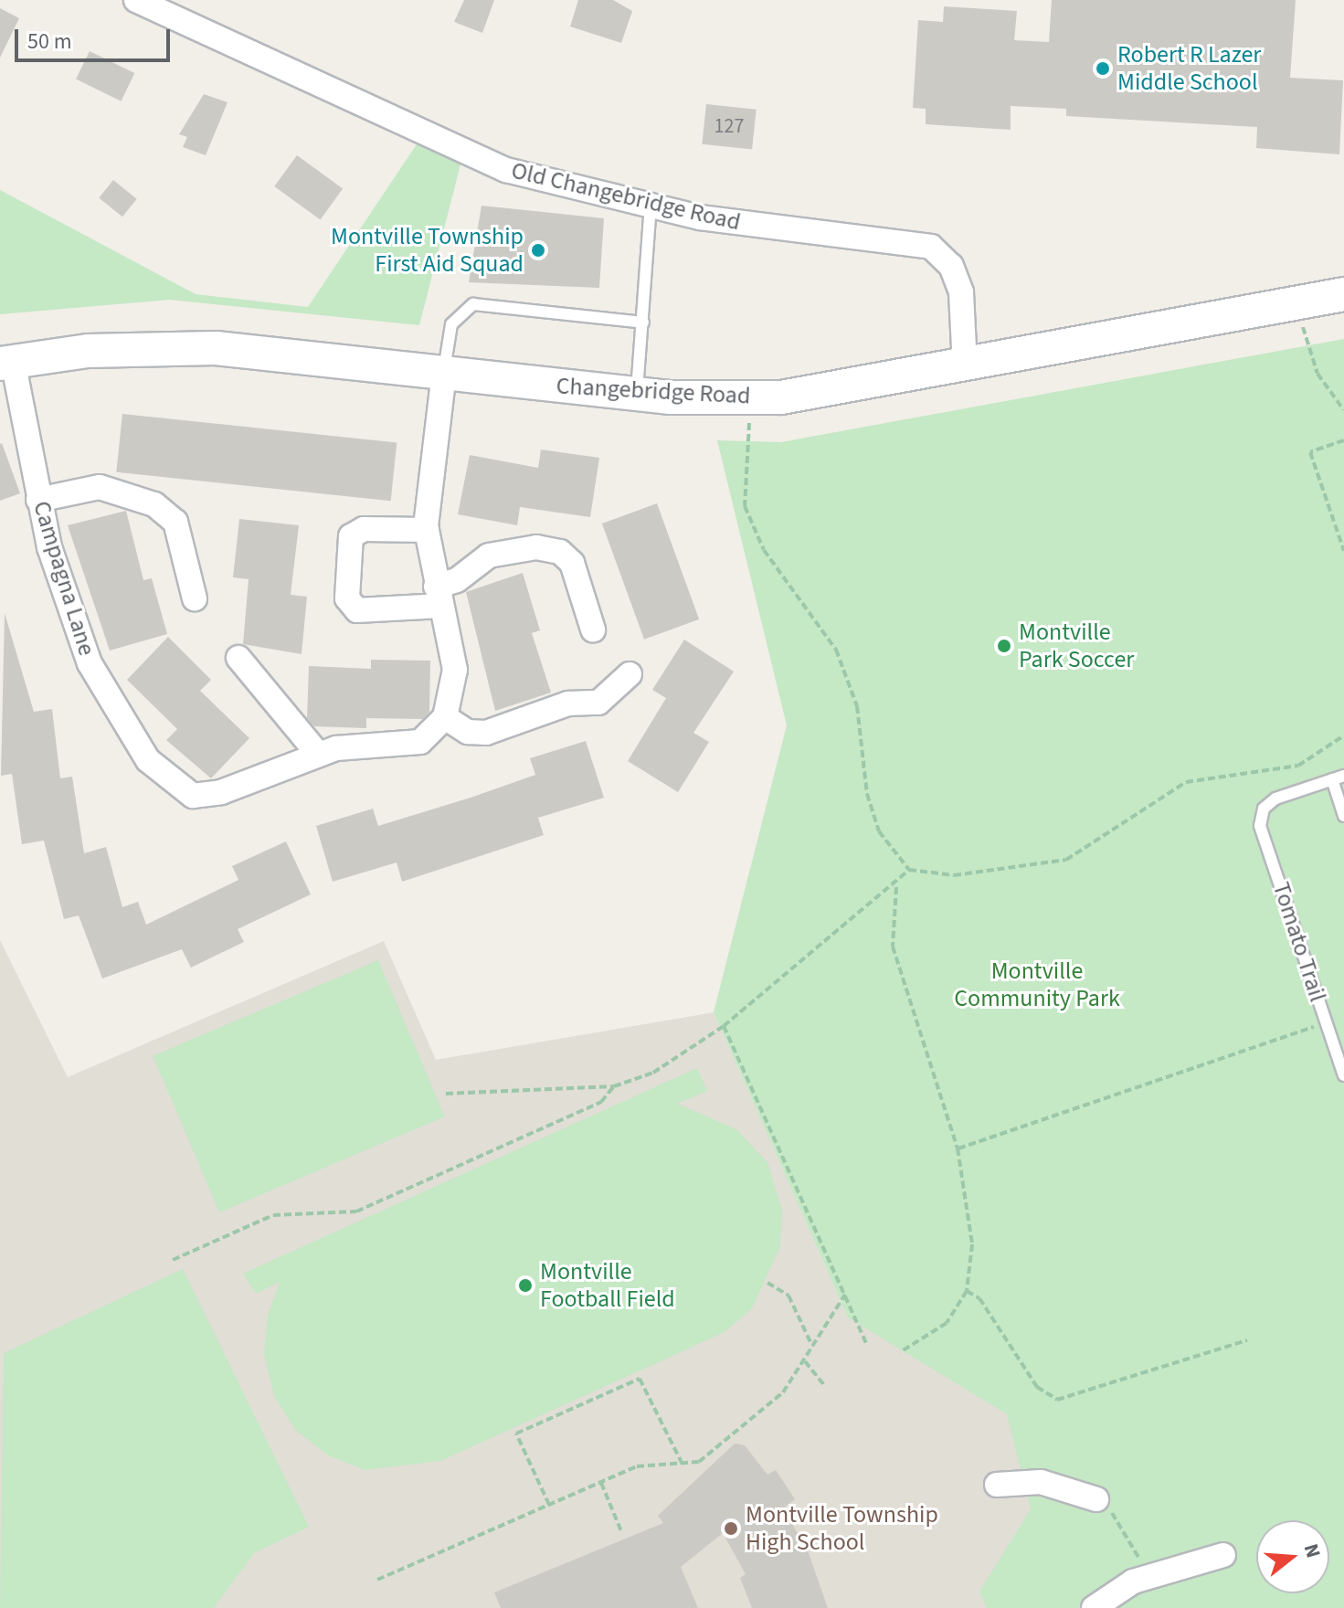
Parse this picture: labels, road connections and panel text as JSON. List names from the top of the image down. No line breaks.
{"streets":{"main road":["Changebridge Road"],"street":["Old Changebridge Road","Campagna Lane"],"lane":["Tomato Trail"]},"crossings":[["Old Changebridge Road","Changebridge Road"],["Changebridge Road","Campagna Lane"]],"parks":["Montville Community Park"],"places":["Robert R Lazer Middle School","Montville Township First Aid Squad","Montville Park Soccer","Montville Football Field","Montville Township High School"],"house_numbers":["127"],"scale_bar":"50 m","north":"right"}
